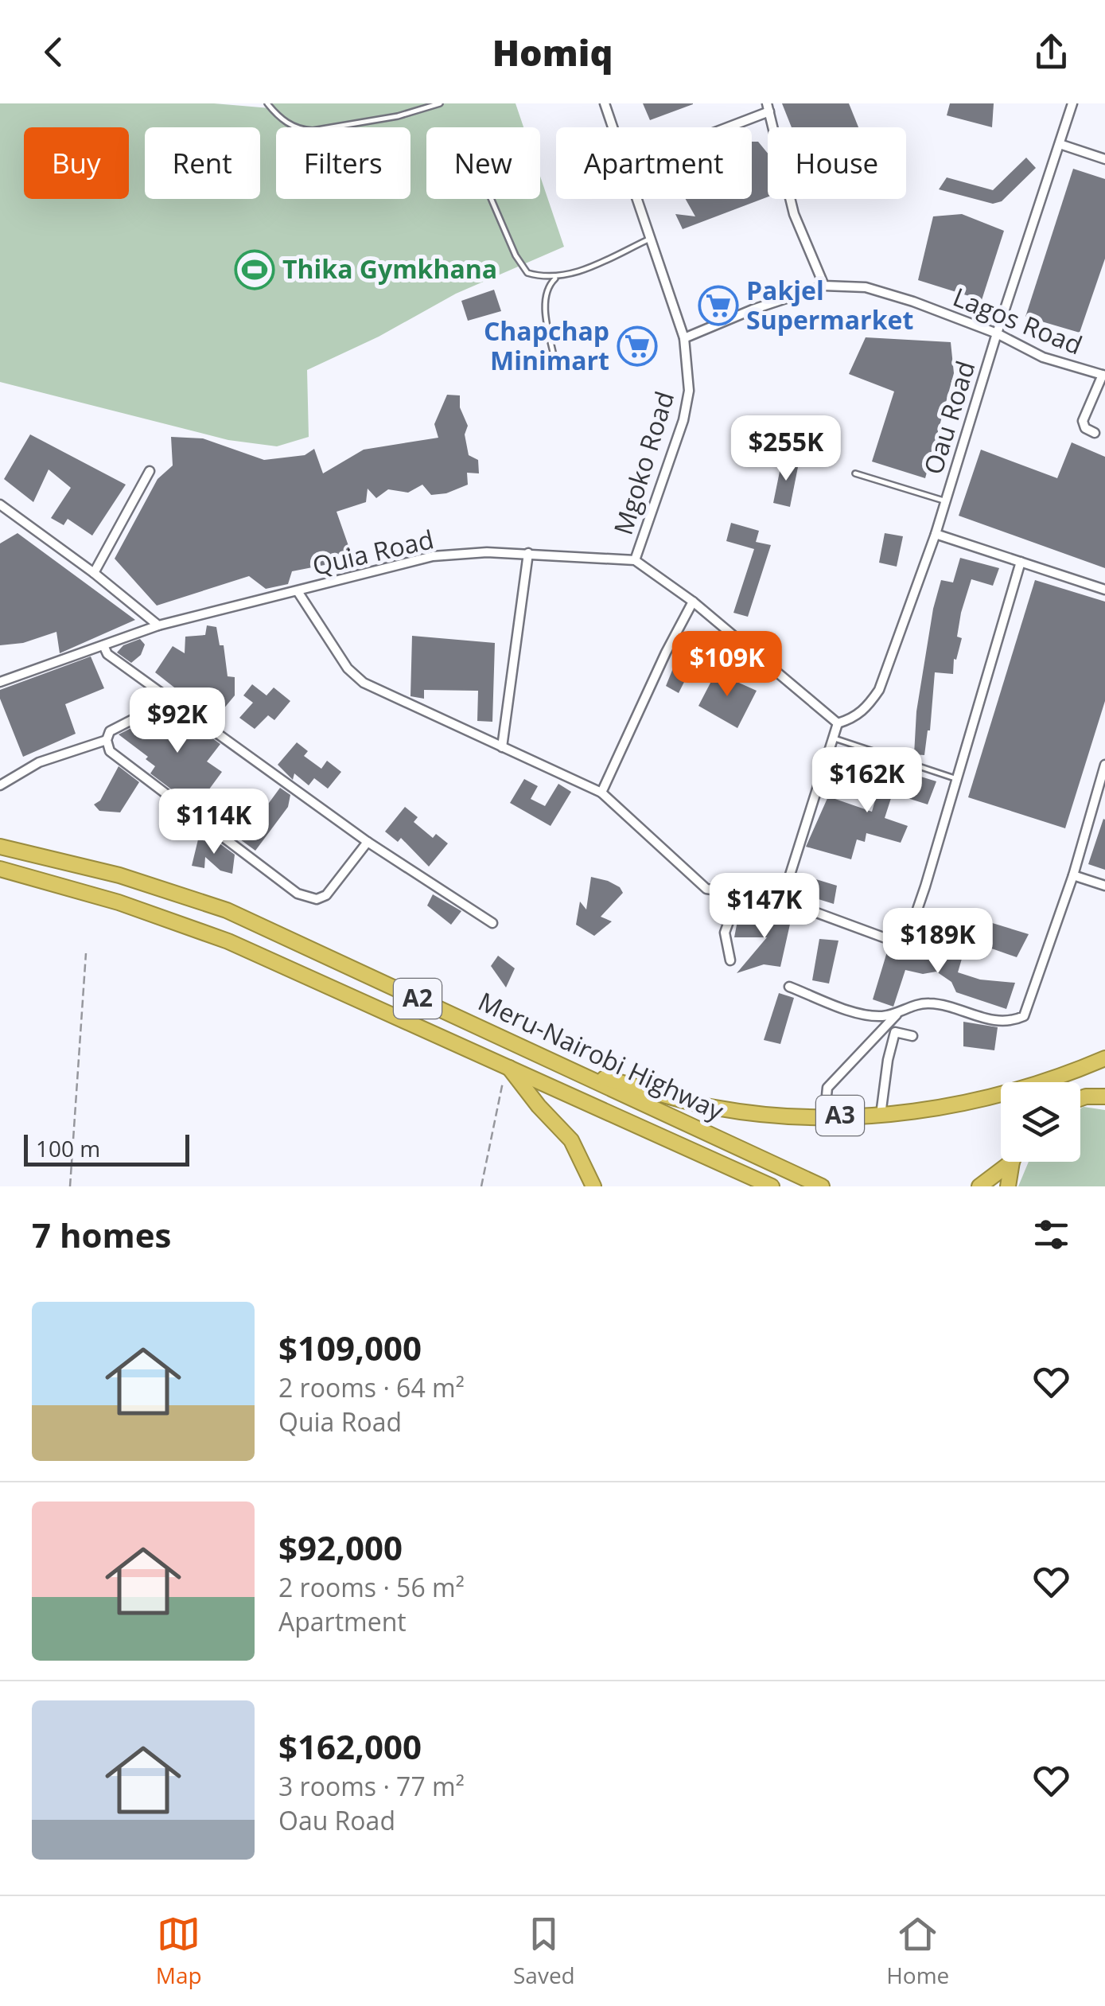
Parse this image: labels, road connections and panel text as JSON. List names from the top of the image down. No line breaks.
{"streets":{"highway":["A2","Meru-Nairobi Highway","A3"],"street":["Lagos Road","Oau Road","Mgoko Road","Quia Road"]},"crossings":[["Lagos Road","Oau Road"],["Mgoko Road","Quia Road"],["Meru-Nairobi Highway","A3"]],"places":{"sports":["Thika Gymkhana"],"supermarket":["Pakjel Supermarket","Chapchap Minimart"]},"scale_bar":"100 m","page":{"header":"Homiq","chip":["Buy","Rent","Filters","New","Apartment","House"],"price":["$255K","$109K","$92K","$162K","$114K","$147K","$189K"],"scale":"100 m","heading":"7 homes","list":[{"name":"$109,000","note":"2 rooms · 64 m² · Quia Road"},{"name":"$92,000","note":"2 rooms · 56 m² · Apartment"},{"name":"$162,000","note":"3 rooms · 77 m² · Oau Road"}],"tabs":["Map","Saved","Home"]}}
